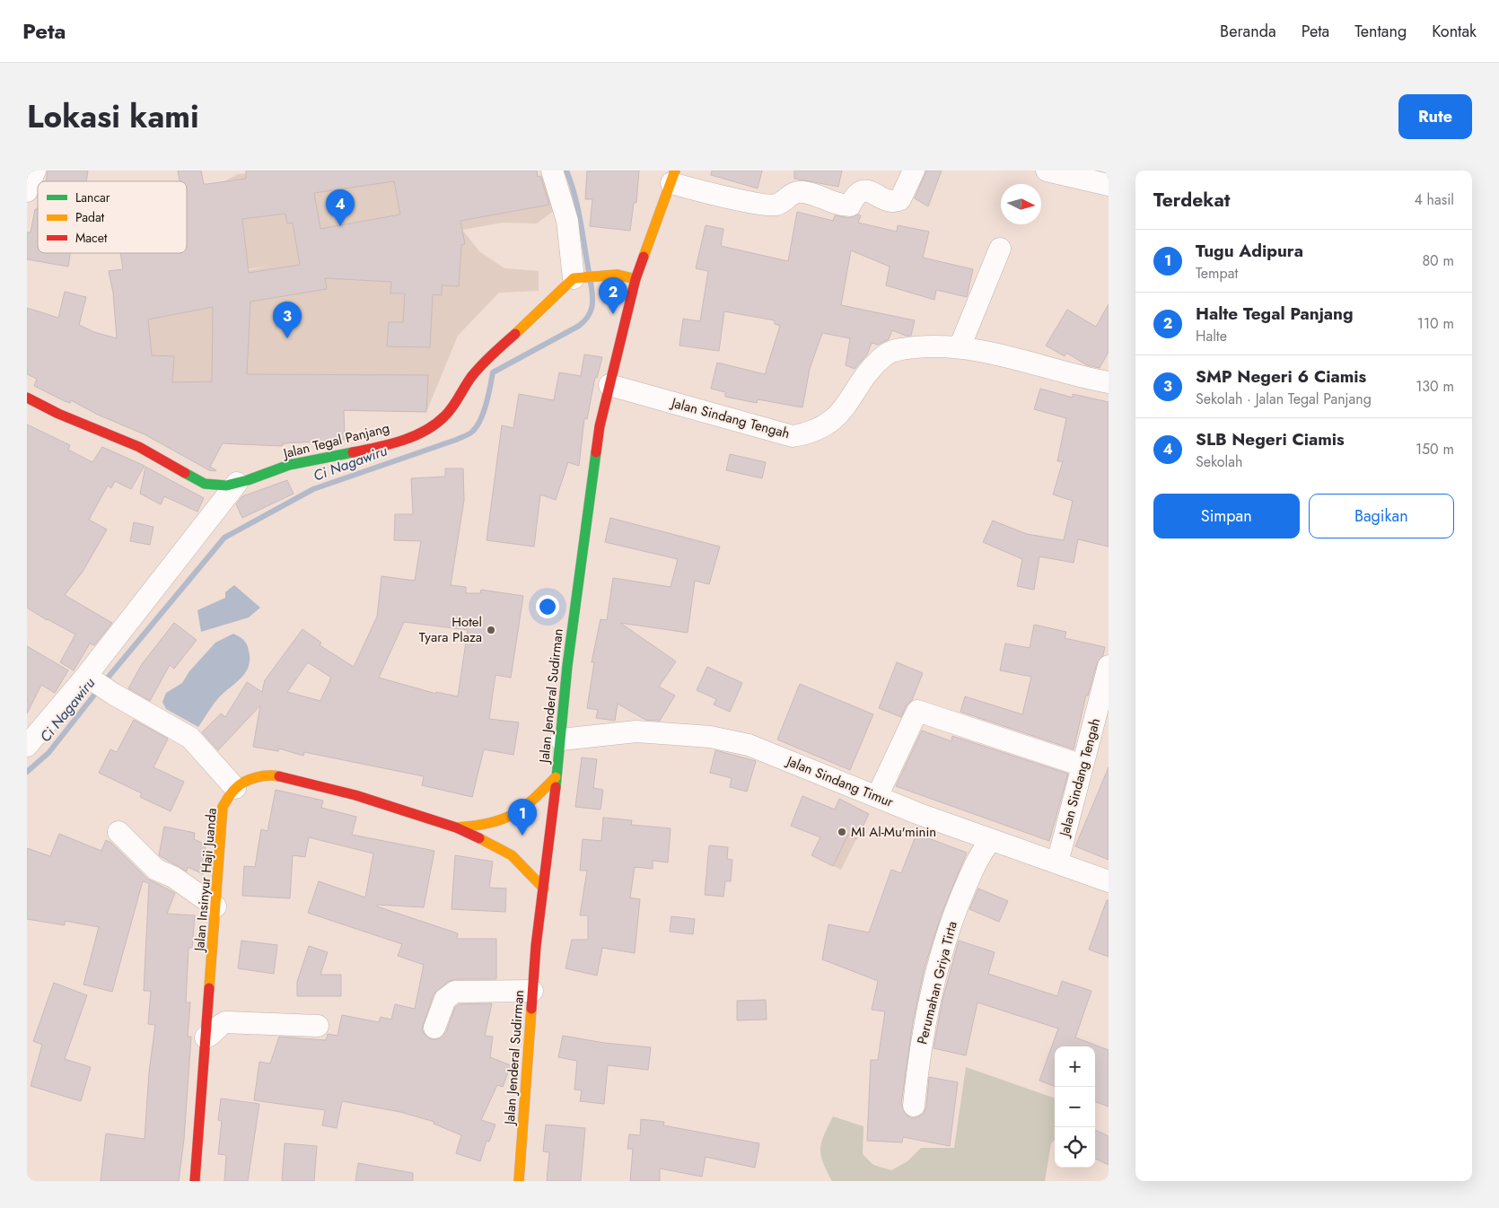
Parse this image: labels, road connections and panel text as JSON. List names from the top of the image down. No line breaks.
{"streets":{"main road":["Jalan Tegal Panjang","Jalan Jenderal Sudirman","Jalan Insinyur Haji Juanda"],"street":["Jalan Sindang Tengah","Jalan Sindang Timur","Perumahan Griya Tirta"]},"crossings":[["Jalan Sindang Tengah","Jalan Jenderal Sudirman"],["Jalan Sindang Tengah","Jalan Sindang Timur"],["Jalan Jenderal Sudirman","Jalan Sindang Timur"],["Jalan Sindang Timur","Perumahan Griya Tirta"]],"water":["Ci Nagawiru"],"places":["Hotel Tyara Plaza","MI Al-Mu'minin"],"legend":["Lancar","Padat","Macet"],"north":"right","page":{"header":"Peta","nav":["Beranda","Peta","Tentang","Kontak"],"title":"Lokasi kami","buttons":["Rute",["Simpan","Bagikan"]],"heading":["Terdekat","4 hasil"],"pins":["4","2","3","1"],"list":[{"mark":"1","name":"Tugu Adipura","note":"Tempat","value":"80 m"},{"mark":"2","name":"Halte Tegal Panjang","note":"Halte","value":"110 m"},{"mark":"3","name":"SMP Negeri 6 Ciamis","note":"Sekolah · Jalan Tegal Panjang","value":"130 m"},{"mark":"4","name":"SLB Negeri Ciamis","note":"Sekolah","value":"150 m"}],"map_buttons":["+","−"]}}
